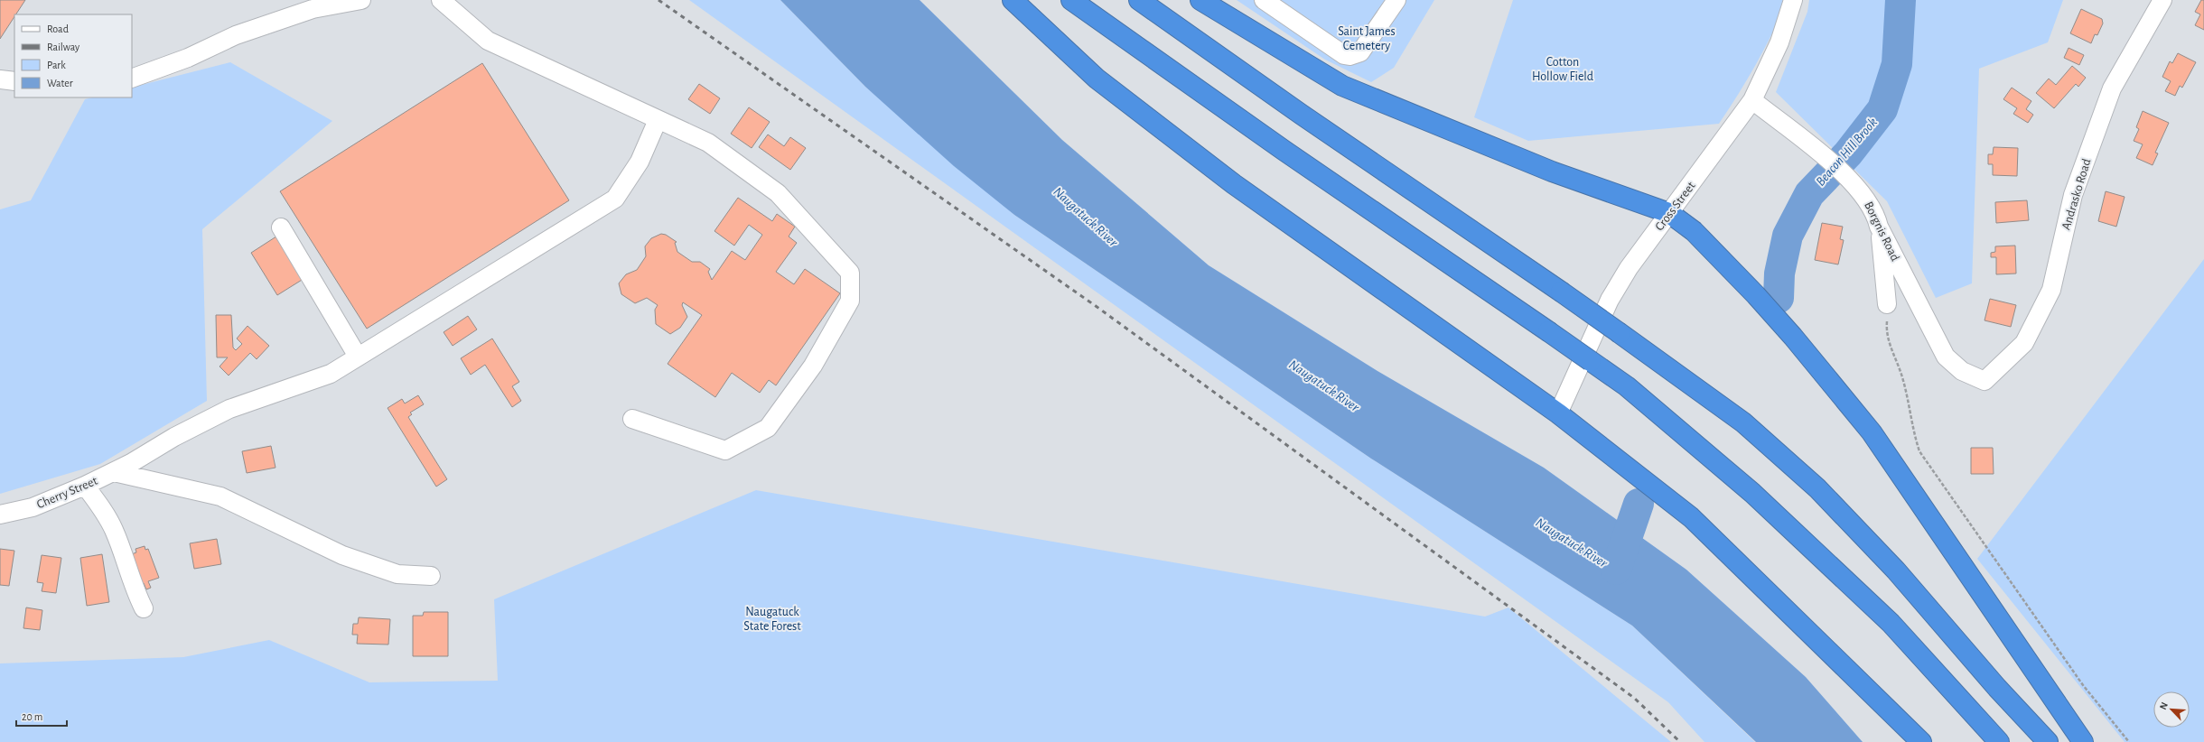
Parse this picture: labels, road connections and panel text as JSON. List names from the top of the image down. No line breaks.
{"streets":{"street":["Andrasko Road","Cross Street","Borgnis Road","Cherry Street"]},"crossings":[["Andrasko Road","Borgnis Road"],["Cross Street","Borgnis Road"]],"water":["Beacon Hill Brook","Naugatuck River"],"parks":["Saint James Cemetery","Cotton Hollow Field","Naugatuck State Forest"],"legend":["Road","Railway","Park","Water"],"scale_bar":"20 m","north":"top left"}
